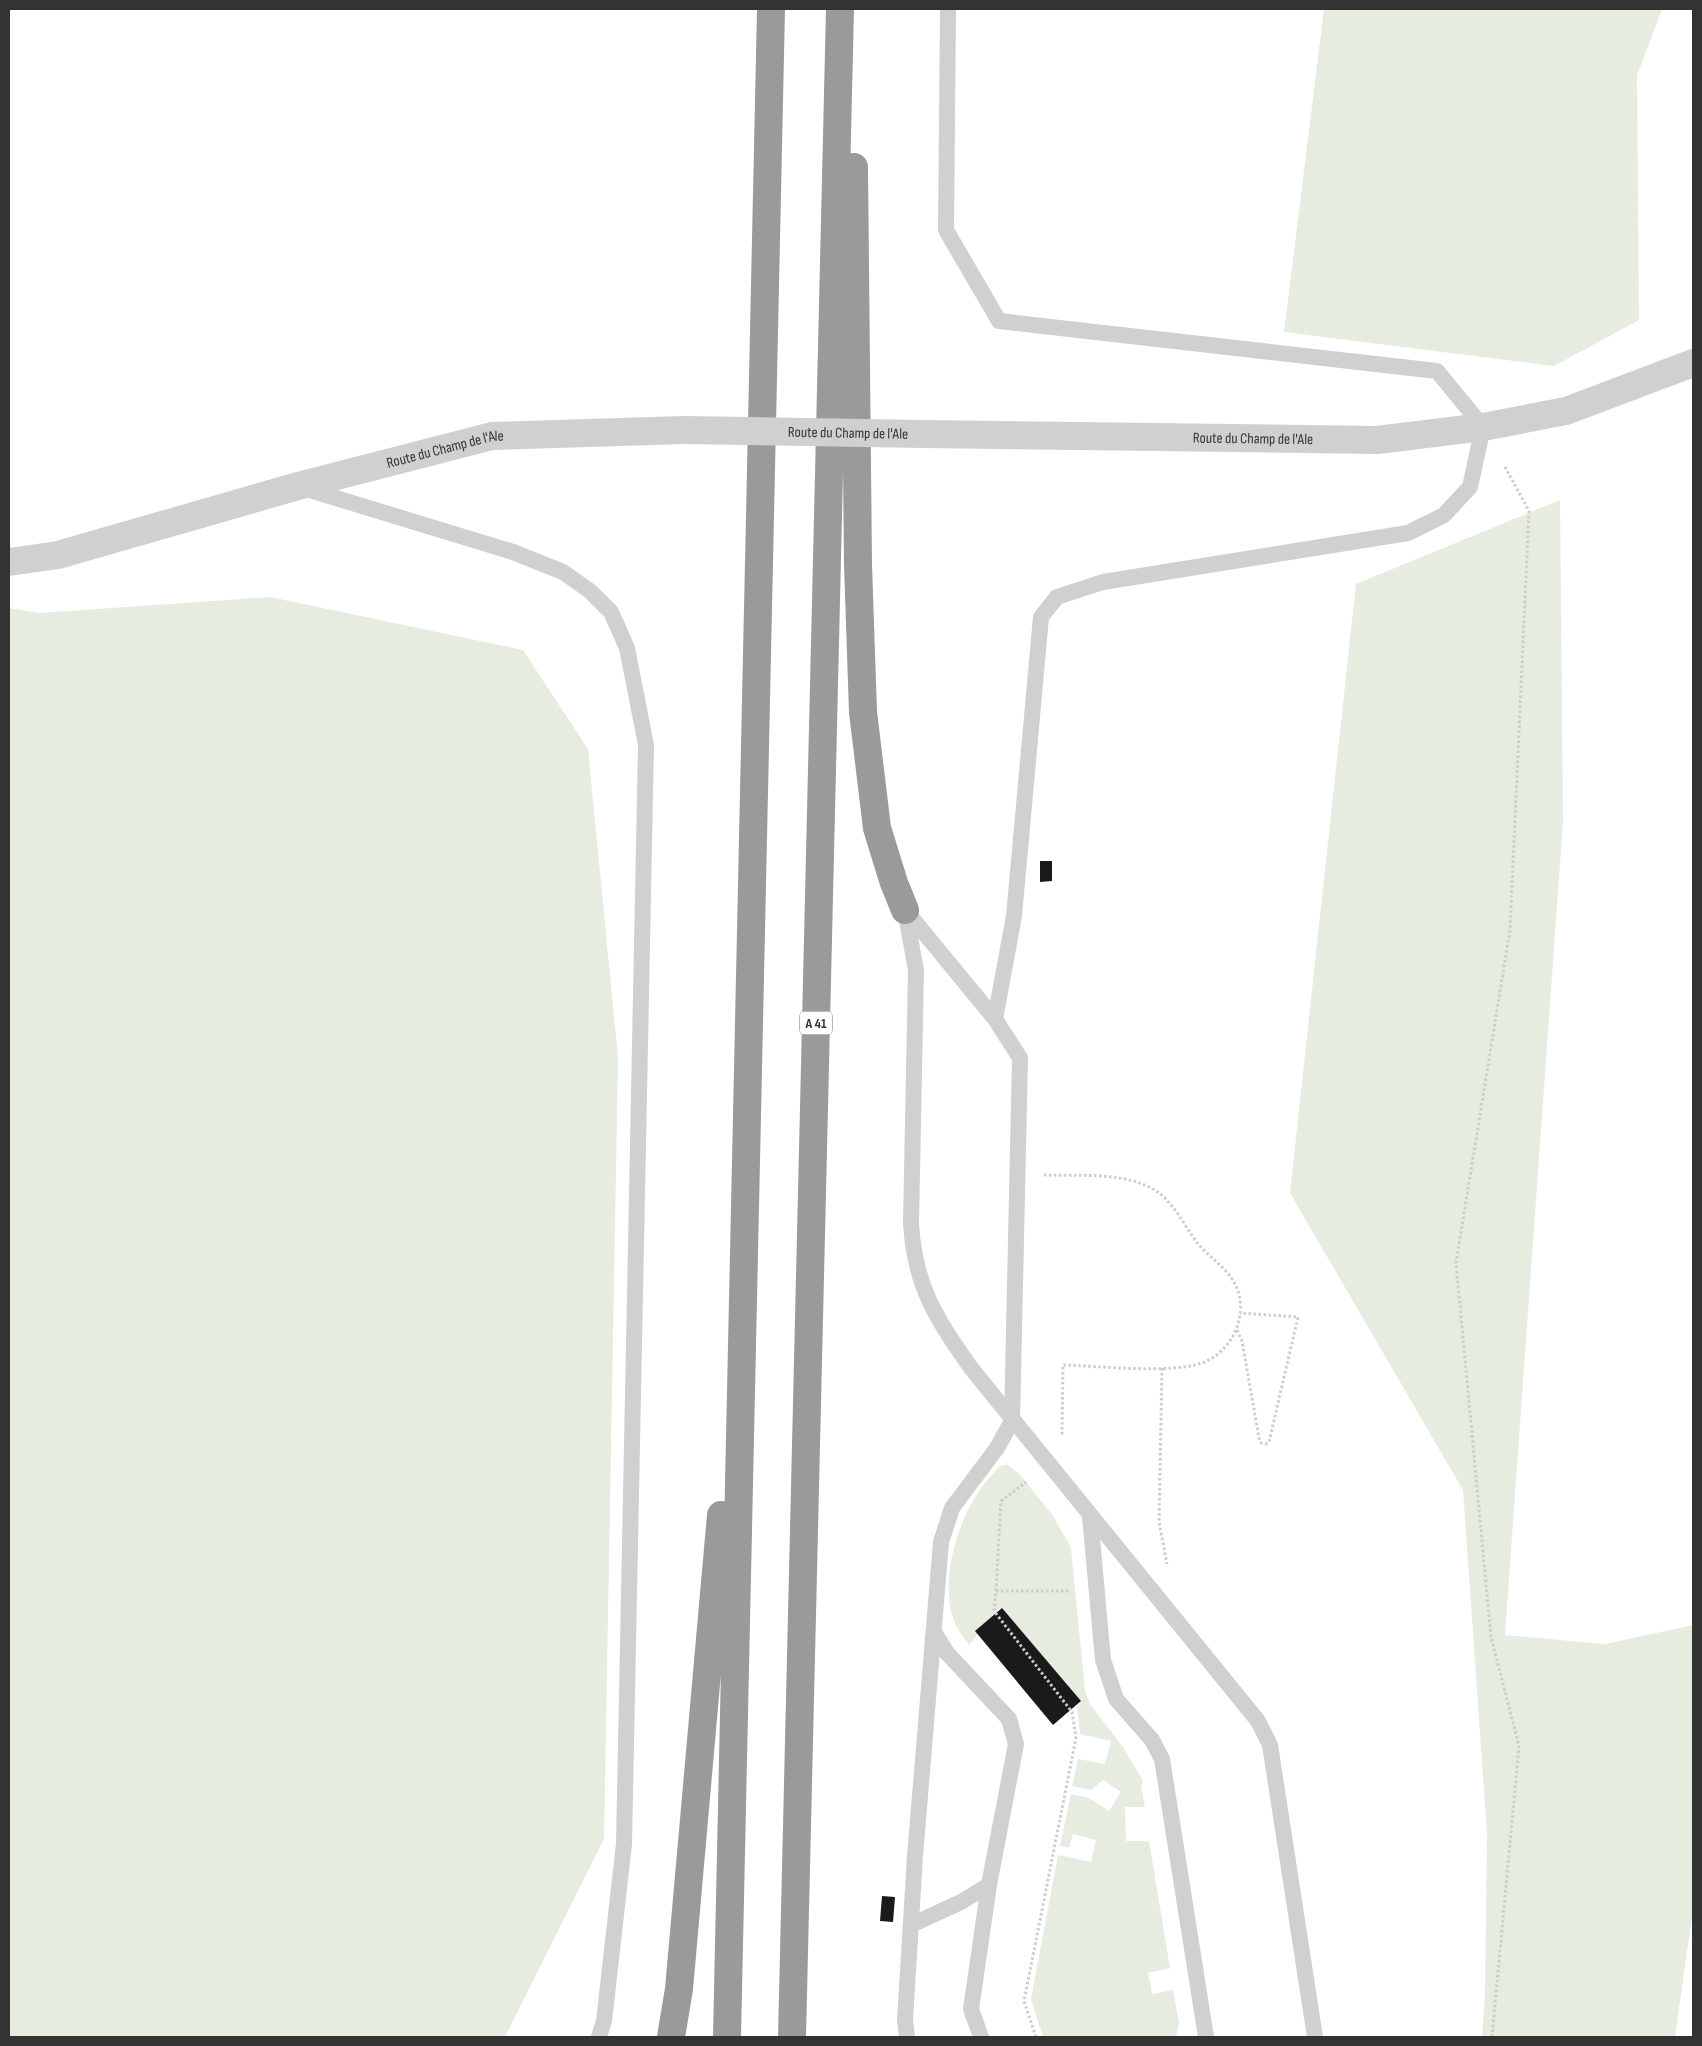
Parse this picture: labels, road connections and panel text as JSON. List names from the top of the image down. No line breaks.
{"streets":{"highway":["A 41"],"street":["Route du Champ de l'Ale"]}}
